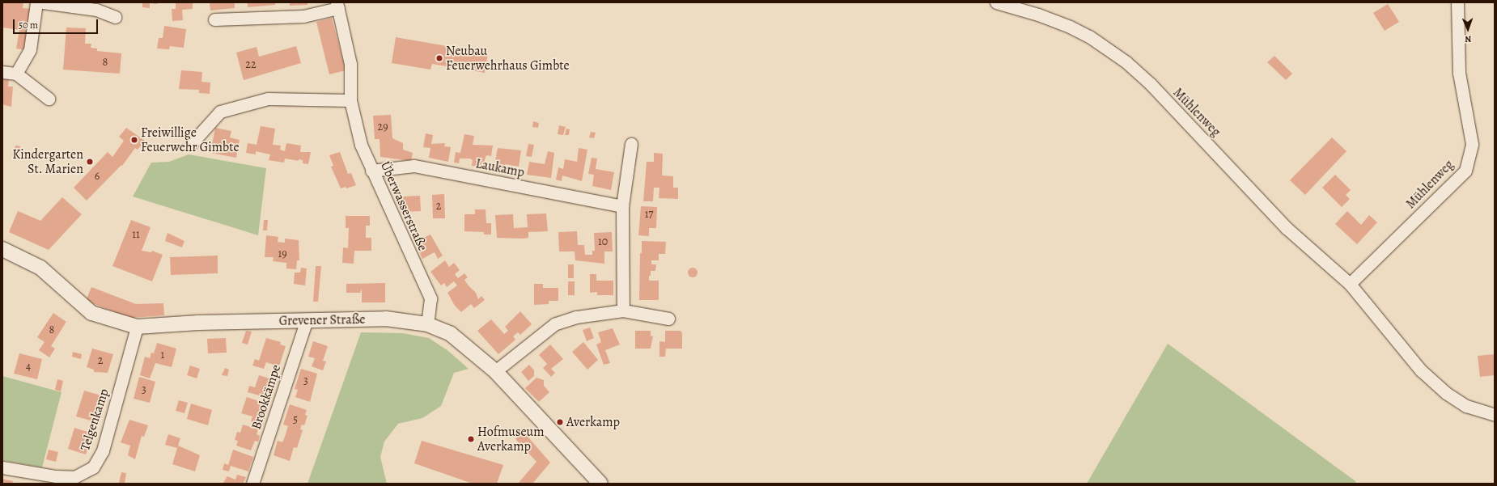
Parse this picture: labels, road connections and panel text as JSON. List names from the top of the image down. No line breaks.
{"streets":{"street":["Mühlenweg","Laukamp","Überwasserstraße","Grevener Straße","Brookkämpe","Telgenkamp"]},"crossings":[["Laukamp","Überwasserstraße"],["Überwasserstraße","Grevener Straße"],["Grevener Straße","Brookkämpe"],["Grevener Straße","Telgenkamp"]],"places":["Neubau Feuerwehrhaus Gimbte","Freiwillige Feuerwehr Gimbte","Kindergarten St. Marien","Averkamp","Hofmuseum Averkamp"],"house_numbers":["8","22","29","6","2","17","11","10","19","8","1","2","4","3","3","5"],"scale_bar":"50 m","north":"bottom"}
